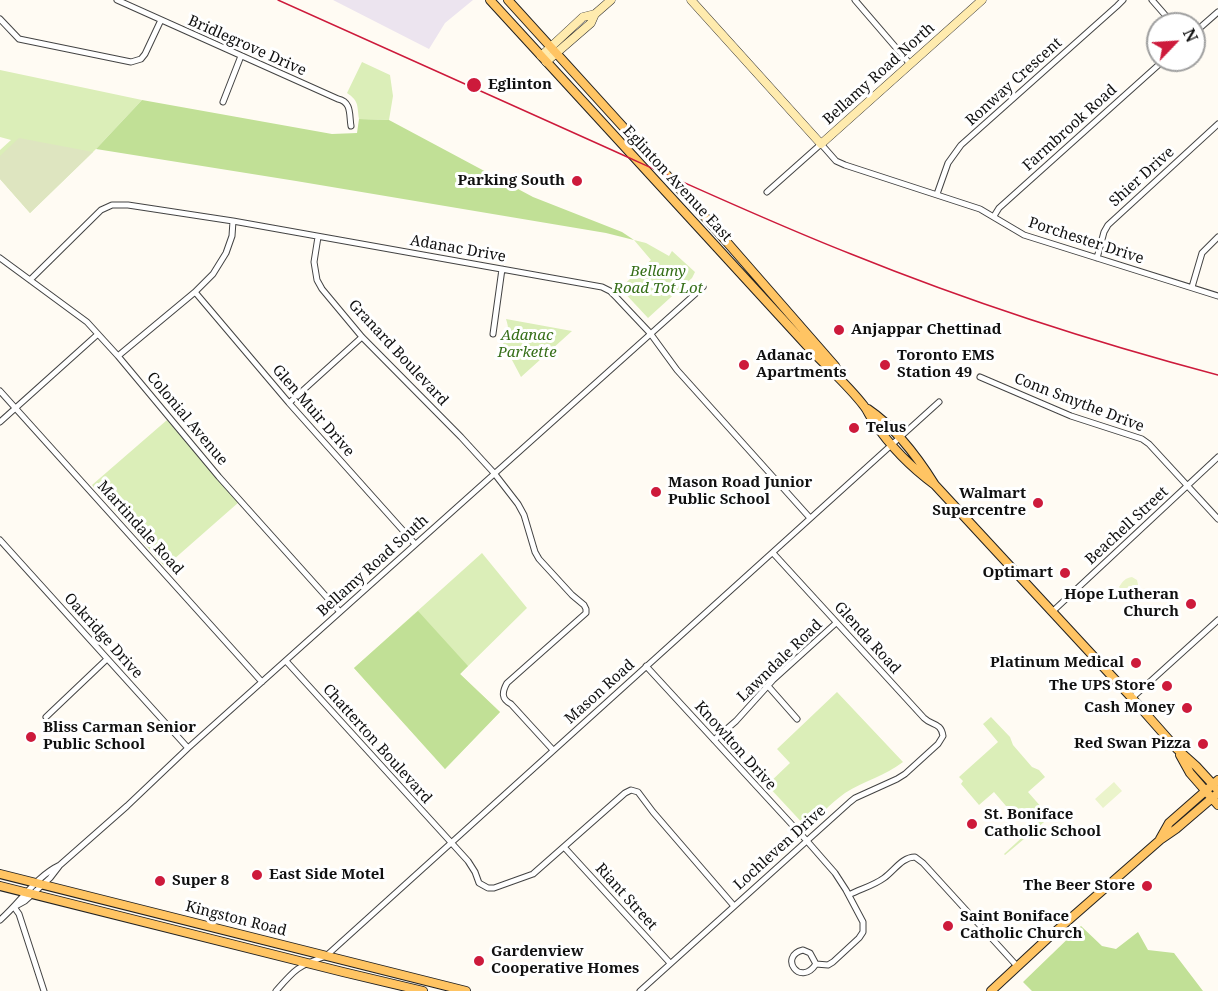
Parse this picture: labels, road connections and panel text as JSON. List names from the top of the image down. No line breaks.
{"streets":{"main road":["Eglinton Avenue East","Kingston Road"],"street":["Bridlegrove Drive","Bellamy Road North","Ronway Crescent","Farmbrook Road","Shier Drive","Porchester Drive","Adanac Drive","Granard Boulevard","Conn Smythe Drive","Glen Muir Drive","Colonial Avenue","Beachell Street","Martindale Road","Bellamy Road South","Oakridge Drive","Glenda Road","Lawndale Road","Mason Road","Chatterton Boulevard","Knowlton Drive","Lochleven Drive","Riant Street"]},"crossings":[["Bellamy Road North","Porchester Drive"],["Ronway Crescent","Porchester Drive"],["Farmbrook Road","Porchester Drive"],["Shier Drive","Porchester Drive"],["Eglinton Avenue East","Beachell Street"],["Eglinton Avenue East","Mason Road"],["Adanac Drive","Granard Boulevard"],["Adanac Drive","Colonial Avenue"],["Adanac Drive","Bellamy Road South"],["Adanac Drive","Mason Road"],["Granard Boulevard","Bellamy Road South"],["Granard Boulevard","Mason Road"],["Conn Smythe Drive","Beachell Street"],["Glen Muir Drive","Bellamy Road South"],["Colonial Avenue","Bellamy Road South"],["Martindale Road","Bellamy Road South"],["Bellamy Road South","Oakridge Drive"],["Bellamy Road South","Chatterton Boulevard"],["Bellamy Road South","Kingston Road"],["Glenda Road","Lawndale Road"],["Glenda Road","Mason Road"],["Glenda Road","Lochleven Drive"],["Lawndale Road","Knowlton Drive"],["Mason Road","Chatterton Boulevard"],["Mason Road","Knowlton Drive"],["Mason Road","Kingston Road"],["Chatterton Boulevard","Lochleven Drive"],["Chatterton Boulevard","Riant Street"],["Knowlton Drive","Lochleven Drive"],["Lochleven Drive","Riant Street"]],"parks":["Bellamy Road Tot Lot","Adanac Parkette"],"places":["Eglinton","Parking South","Anjappar Chettinad","Adanac Apartments","Toronto EMS Station 49","Telus","Mason Road Junior Public School","Walmart Supercentre","Optimart","Hope Lutheran Church","Platinum Medical","The UPS Store","Cash Money","Bliss Carman Senior Public School","Red Swan Pizza","St. Boniface Catholic School","East Side Motel","Super 8","The Beer Store","Saint Boniface Catholic Church","Gardenview Cooperative Homes"],"north":"top right"}
